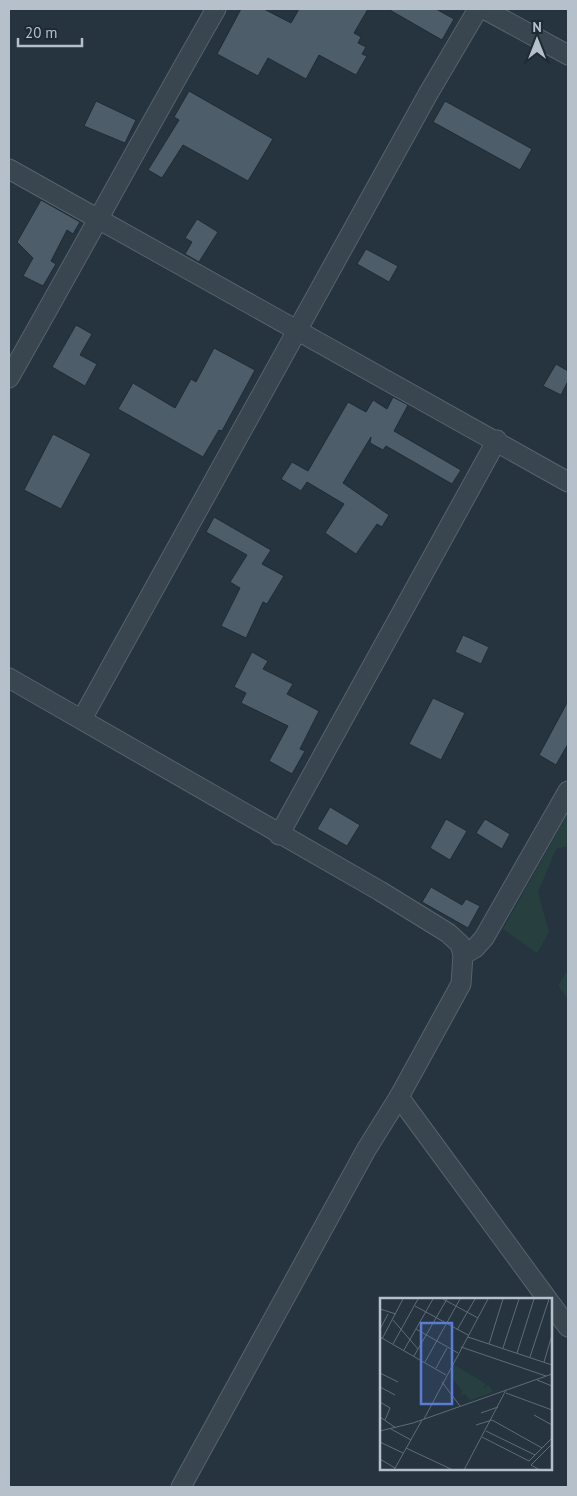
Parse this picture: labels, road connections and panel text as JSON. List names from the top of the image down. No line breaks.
{"scale_bar":"20 m","north":"top"}
